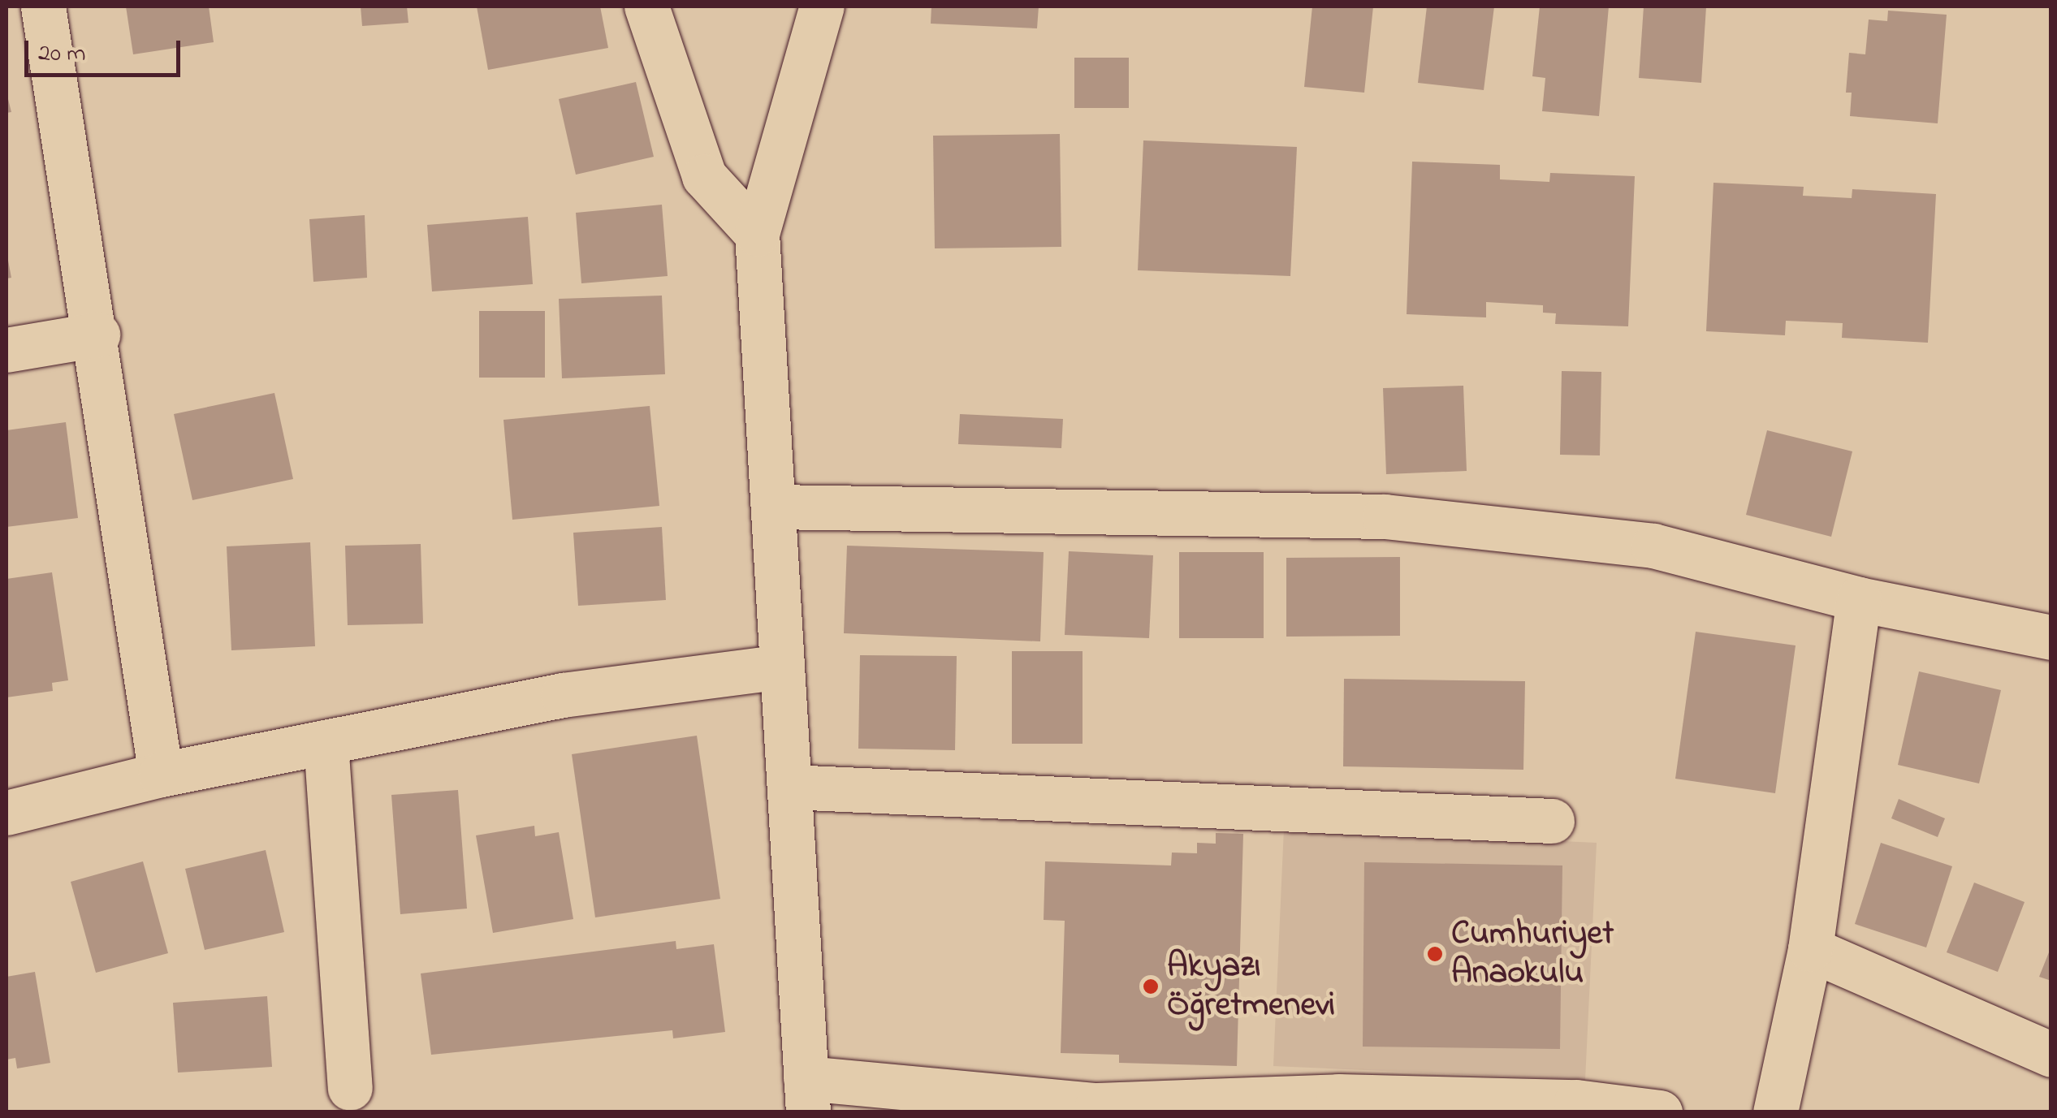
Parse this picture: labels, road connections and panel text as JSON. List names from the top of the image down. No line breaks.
{"places":["Cumhuriyet Anaokulu","Akyazı Öğretmenevi"],"scale_bar":"20 m"}
